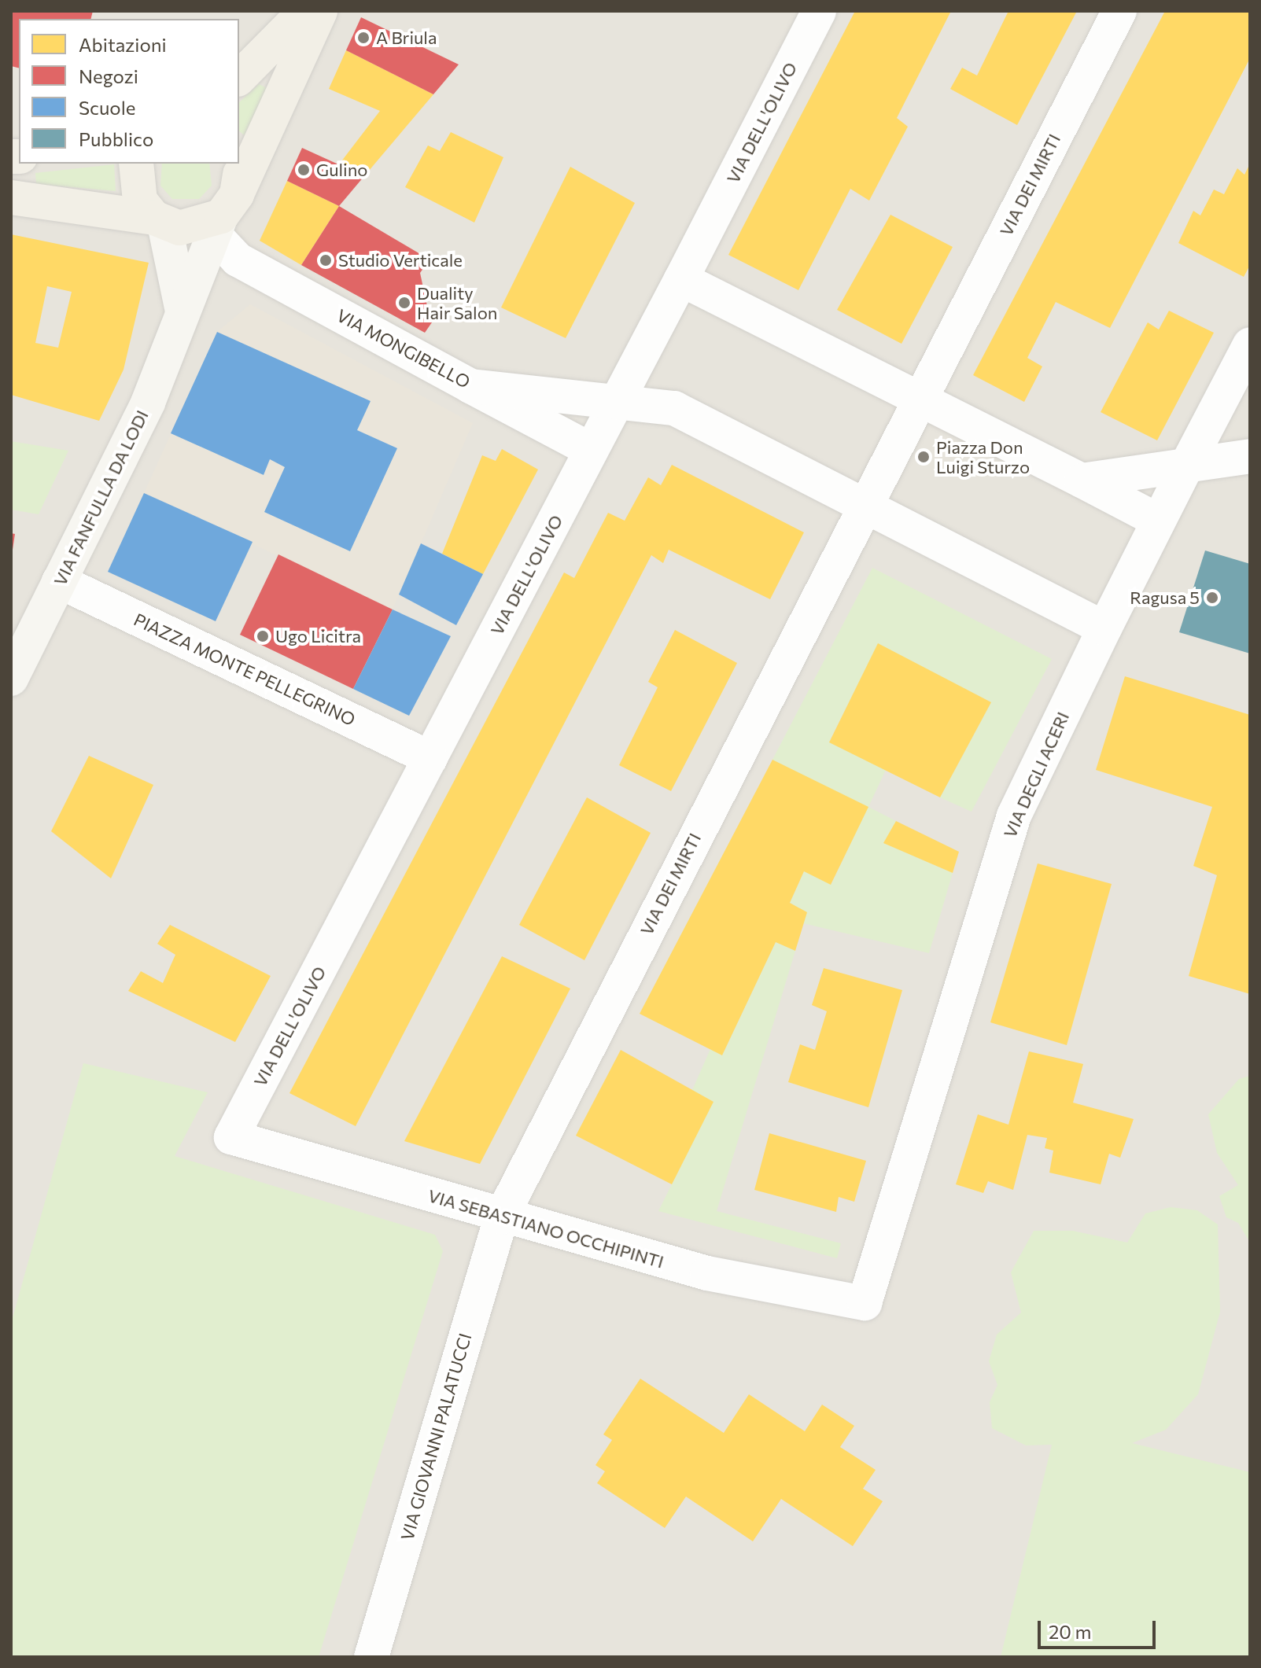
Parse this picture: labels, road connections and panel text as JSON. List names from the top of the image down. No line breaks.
{"streets":{"main road":["VIA FANFULLA DA LODI"],"street":["VIA DELL'OLIVO","VIA DEI MIRTI","VIA MONGIBELLO","PIAZZA MONTE PELLEGRINO","VIA DEGLI ACERI","VIA SEBASTIANO OCCHIPINTI","VIA GIOVANNI PALATUCCI"]},"crossings":[["VIA DELL'OLIVO","VIA MONGIBELLO"],["VIA DELL'OLIVO","PIAZZA MONTE PELLEGRINO"],["VIA DELL'OLIVO","VIA SEBASTIANO OCCHIPINTI"],["VIA DEI MIRTI","VIA MONGIBELLO"],["VIA DEI MIRTI","VIA SEBASTIANO OCCHIPINTI"],["VIA DEI MIRTI","VIA GIOVANNI PALATUCCI"],["VIA MONGIBELLO","VIA FANFULLA DA LODI"],["VIA MONGIBELLO","VIA DEGLI ACERI"],["VIA FANFULLA DA LODI","PIAZZA MONTE PELLEGRINO"],["VIA DEGLI ACERI","VIA SEBASTIANO OCCHIPINTI"],["VIA SEBASTIANO OCCHIPINTI","VIA GIOVANNI PALATUCCI"]],"places":["A Briula","Gulino","Studio Verticale","Duality Hair Salon","Piazza Don Luigi Sturzo","Ragusa 5","Ugo Licitra"],"legend":["Abitazioni","Negozi","Scuole","Pubblico"],"scale_bar":"20 m"}
